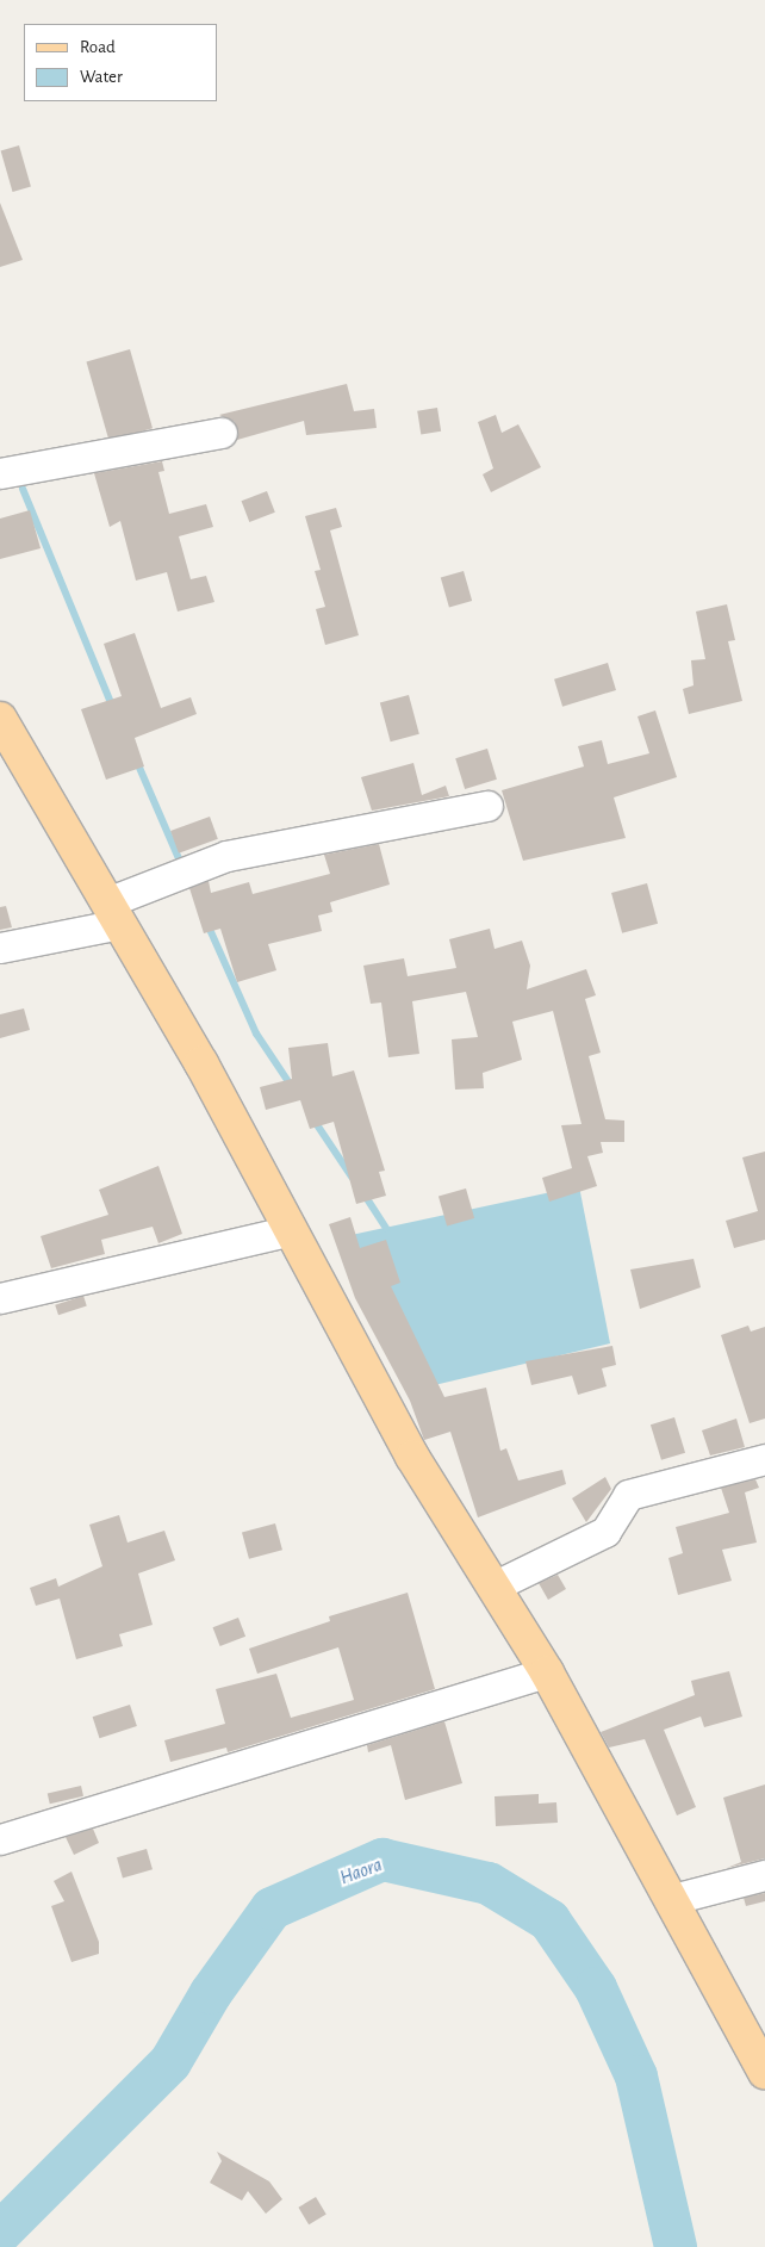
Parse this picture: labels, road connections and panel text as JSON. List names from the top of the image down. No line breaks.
{"water":["Haora"],"legend":["Road","Water"]}
